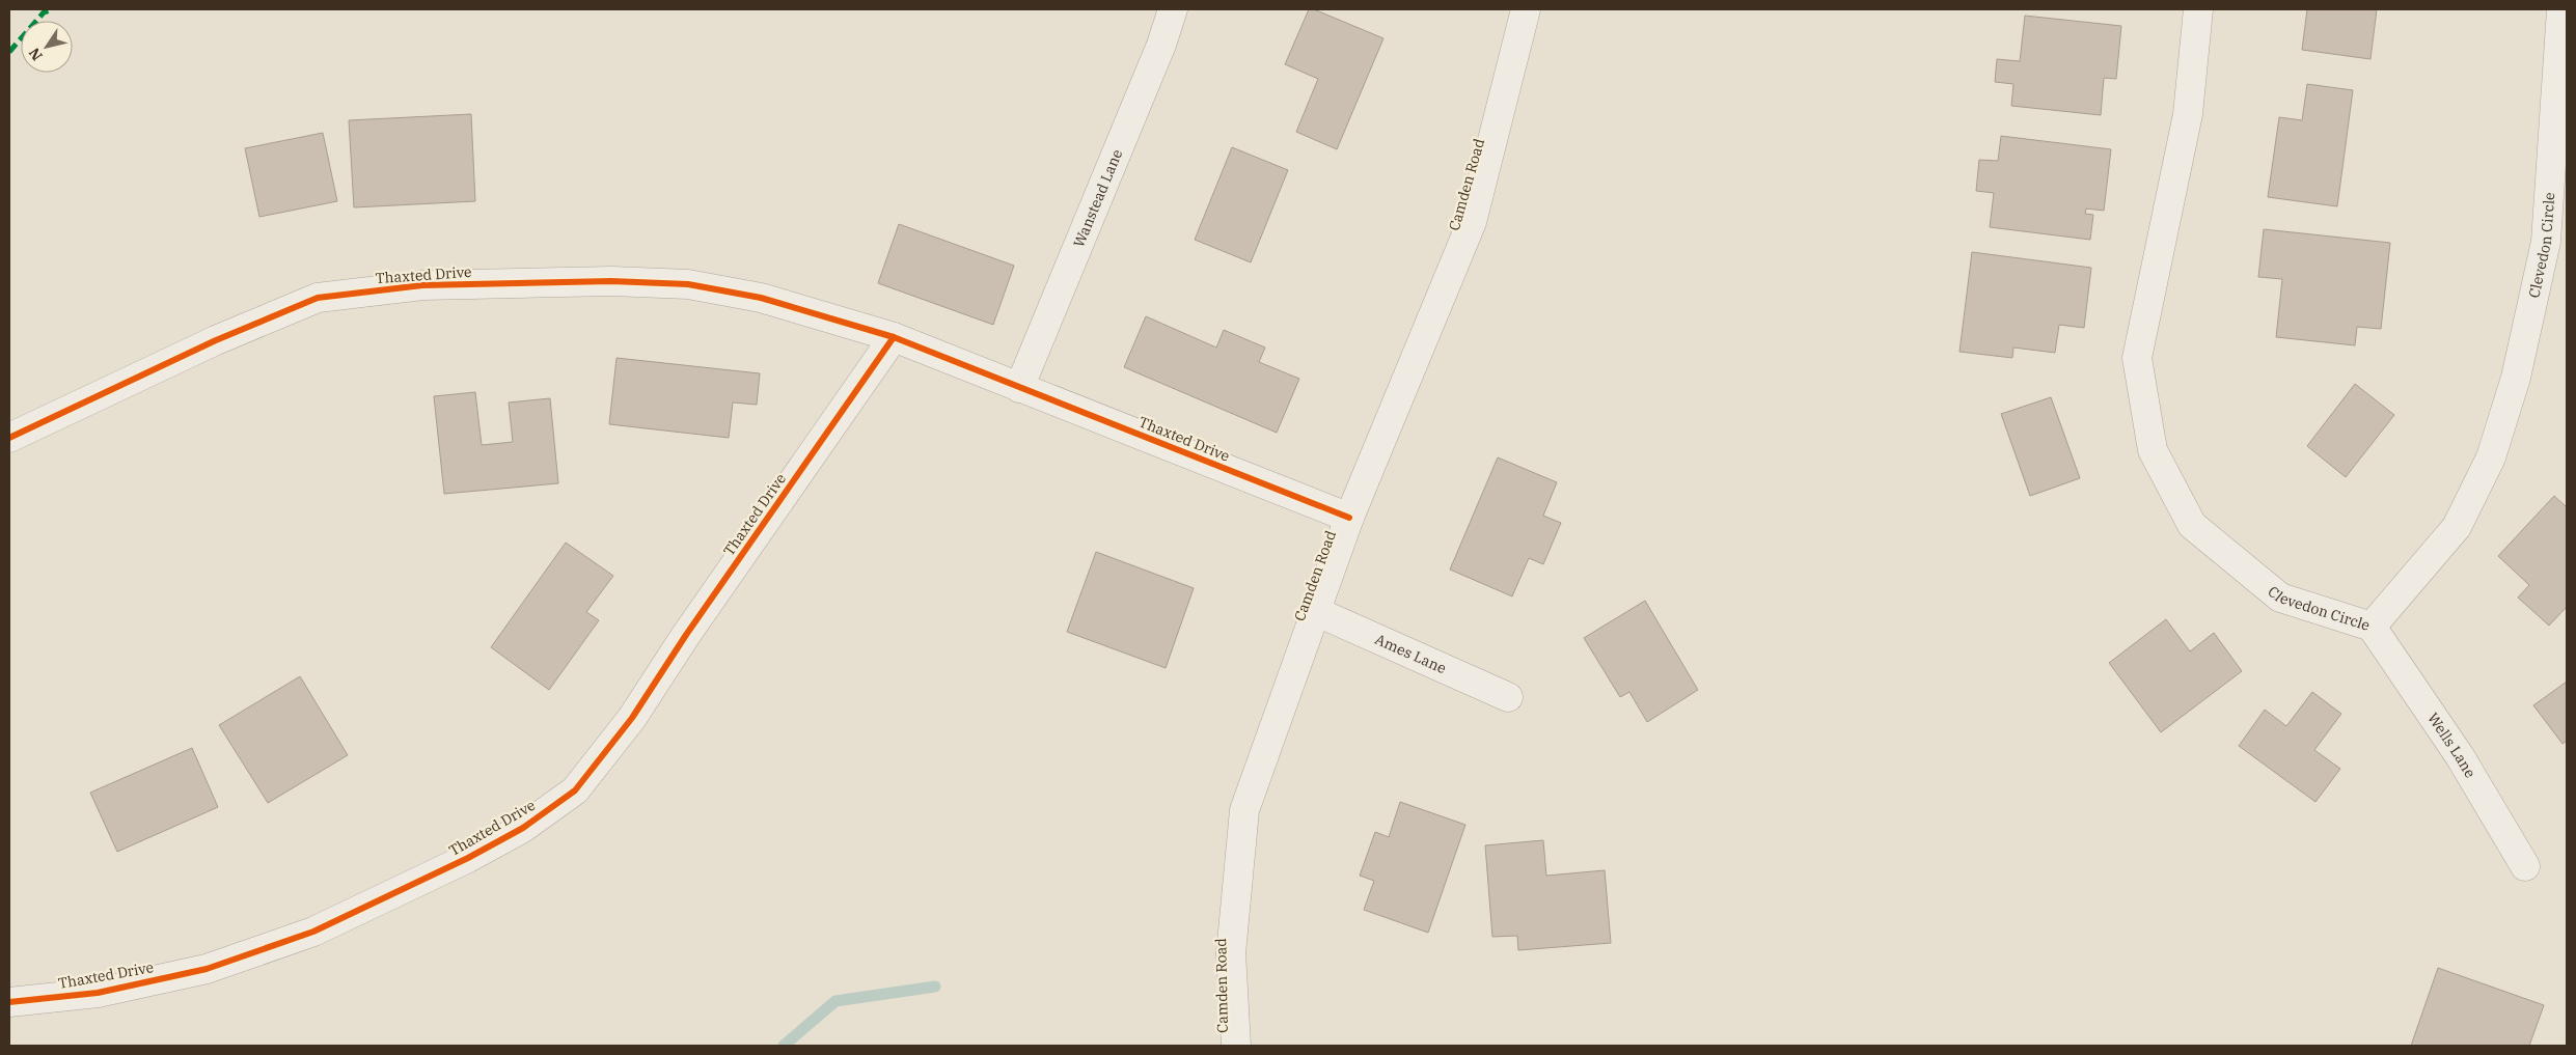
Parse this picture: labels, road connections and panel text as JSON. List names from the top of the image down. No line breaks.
{"streets":{"street":["Camden Road","Wanstead Lane","Clevedon Circle","Thaxted Drive","Ames Lane","Wells Lane"]},"crossings":[["Camden Road","Thaxted Drive"],["Camden Road","Ames Lane"],["Wanstead Lane","Thaxted Drive"],["Clevedon Circle","Wells Lane"]],"north":"bottom left"}
